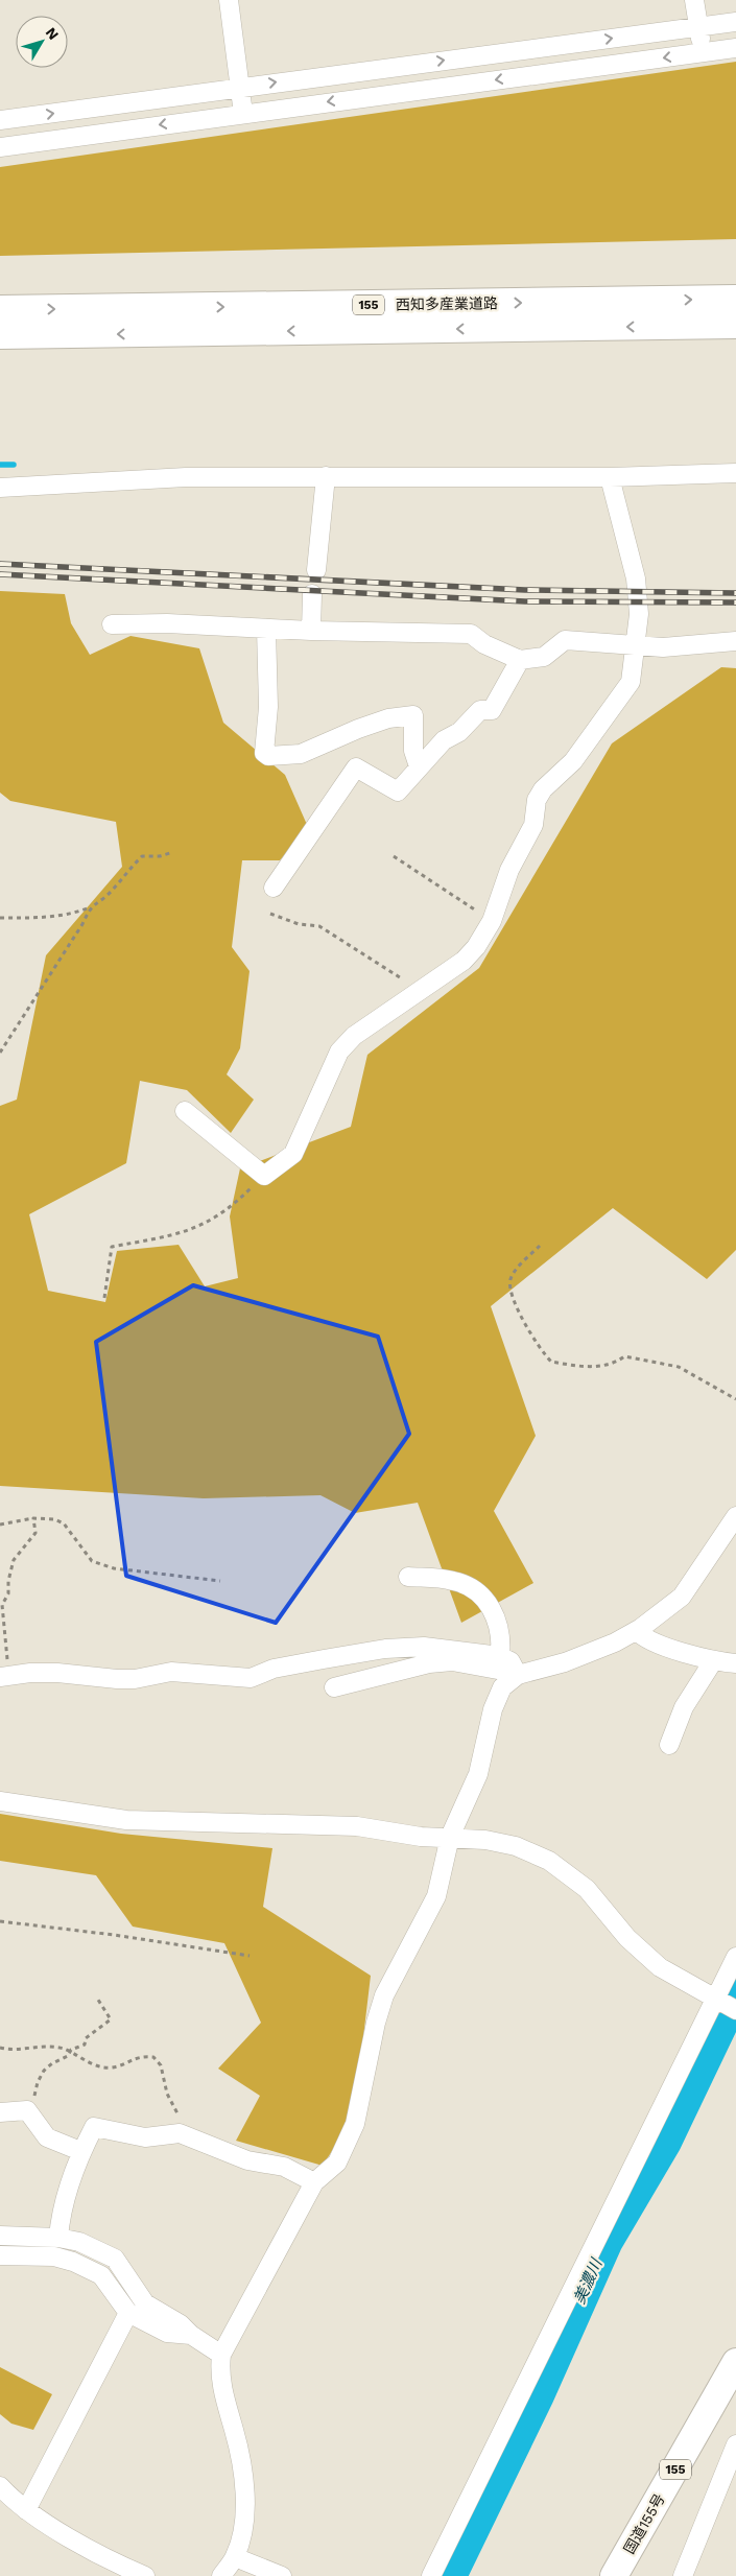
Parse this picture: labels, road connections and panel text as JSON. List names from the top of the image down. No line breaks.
{"streets":{"highway":["西知多産業道路","155","国道155号"]},"water":["美濃川"],"north":"top right"}
